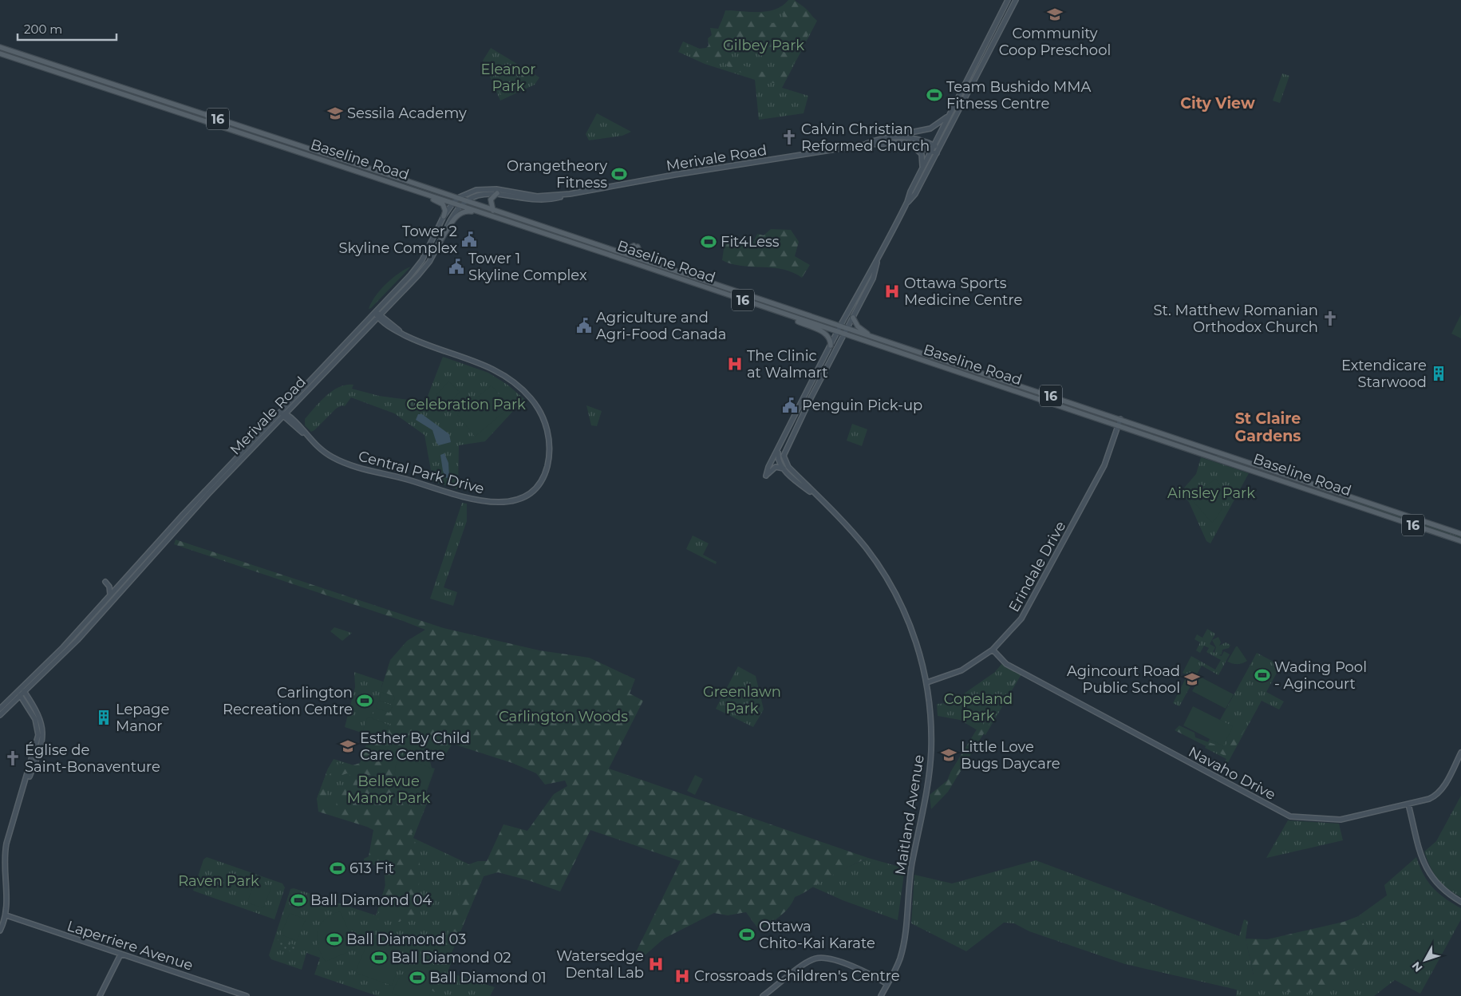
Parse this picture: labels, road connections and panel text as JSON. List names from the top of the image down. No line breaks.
{"streets":{"main road":["16","Merivale Road","Baseline Road","Central Park Drive","Erindale Drive","Navaho Drive","Maitland Avenue","Laperriere Avenue"]},"crossings":[["Merivale Road","Baseline Road"],["Merivale Road","Central Park Drive"],["Baseline Road","Erindale Drive"],["Erindale Drive","Navaho Drive"],["Erindale Drive","Maitland Avenue"]],"districts":["City View","St Claire Gardens"],"parks":["Gilbey Park","Eleanor Park","Celebration Park","Ainsley Park","Greenlawn Park","Copeland Park","Carlington Woods","Bellevue Manor Park","Raven Park"],"places":{"school or university":["Community Coop Preschool","Sessila Academy","Agincourt Road Public School","Esther By Child Care Centre","Little Love Bugs Daycare"],"sports":["Team Bushido MMA Fitness Centre","Orangetheory Fitness","Fit4Less","Wading Pool - Agincourt","Carlington Recreation Centre","613 Fit","Ball Diamond 04","Ottawa Chito-Kai Karate","Ball Diamond 03","Ball Diamond 02","Ball Diamond 01"],"church":["Calvin Christian Reformed Church","St. Matthew Romanian Orthodox Church","Église de Saint-Bonaventure"],"public building":["Tower 2 Skyline Complex","Tower 1 Skyline Complex","Agriculture and Agri-Food Canada","Penguin Pick-up"],"hospital":["Ottawa Sports Medicine Centre","The Clinic at Walmart","Watersedge Dental Lab","Crossroads Children's Centre"],"building":["Extendicare Starwood","Lepage Manor"]},"scale_bar":"200 m","north":"bottom left"}
